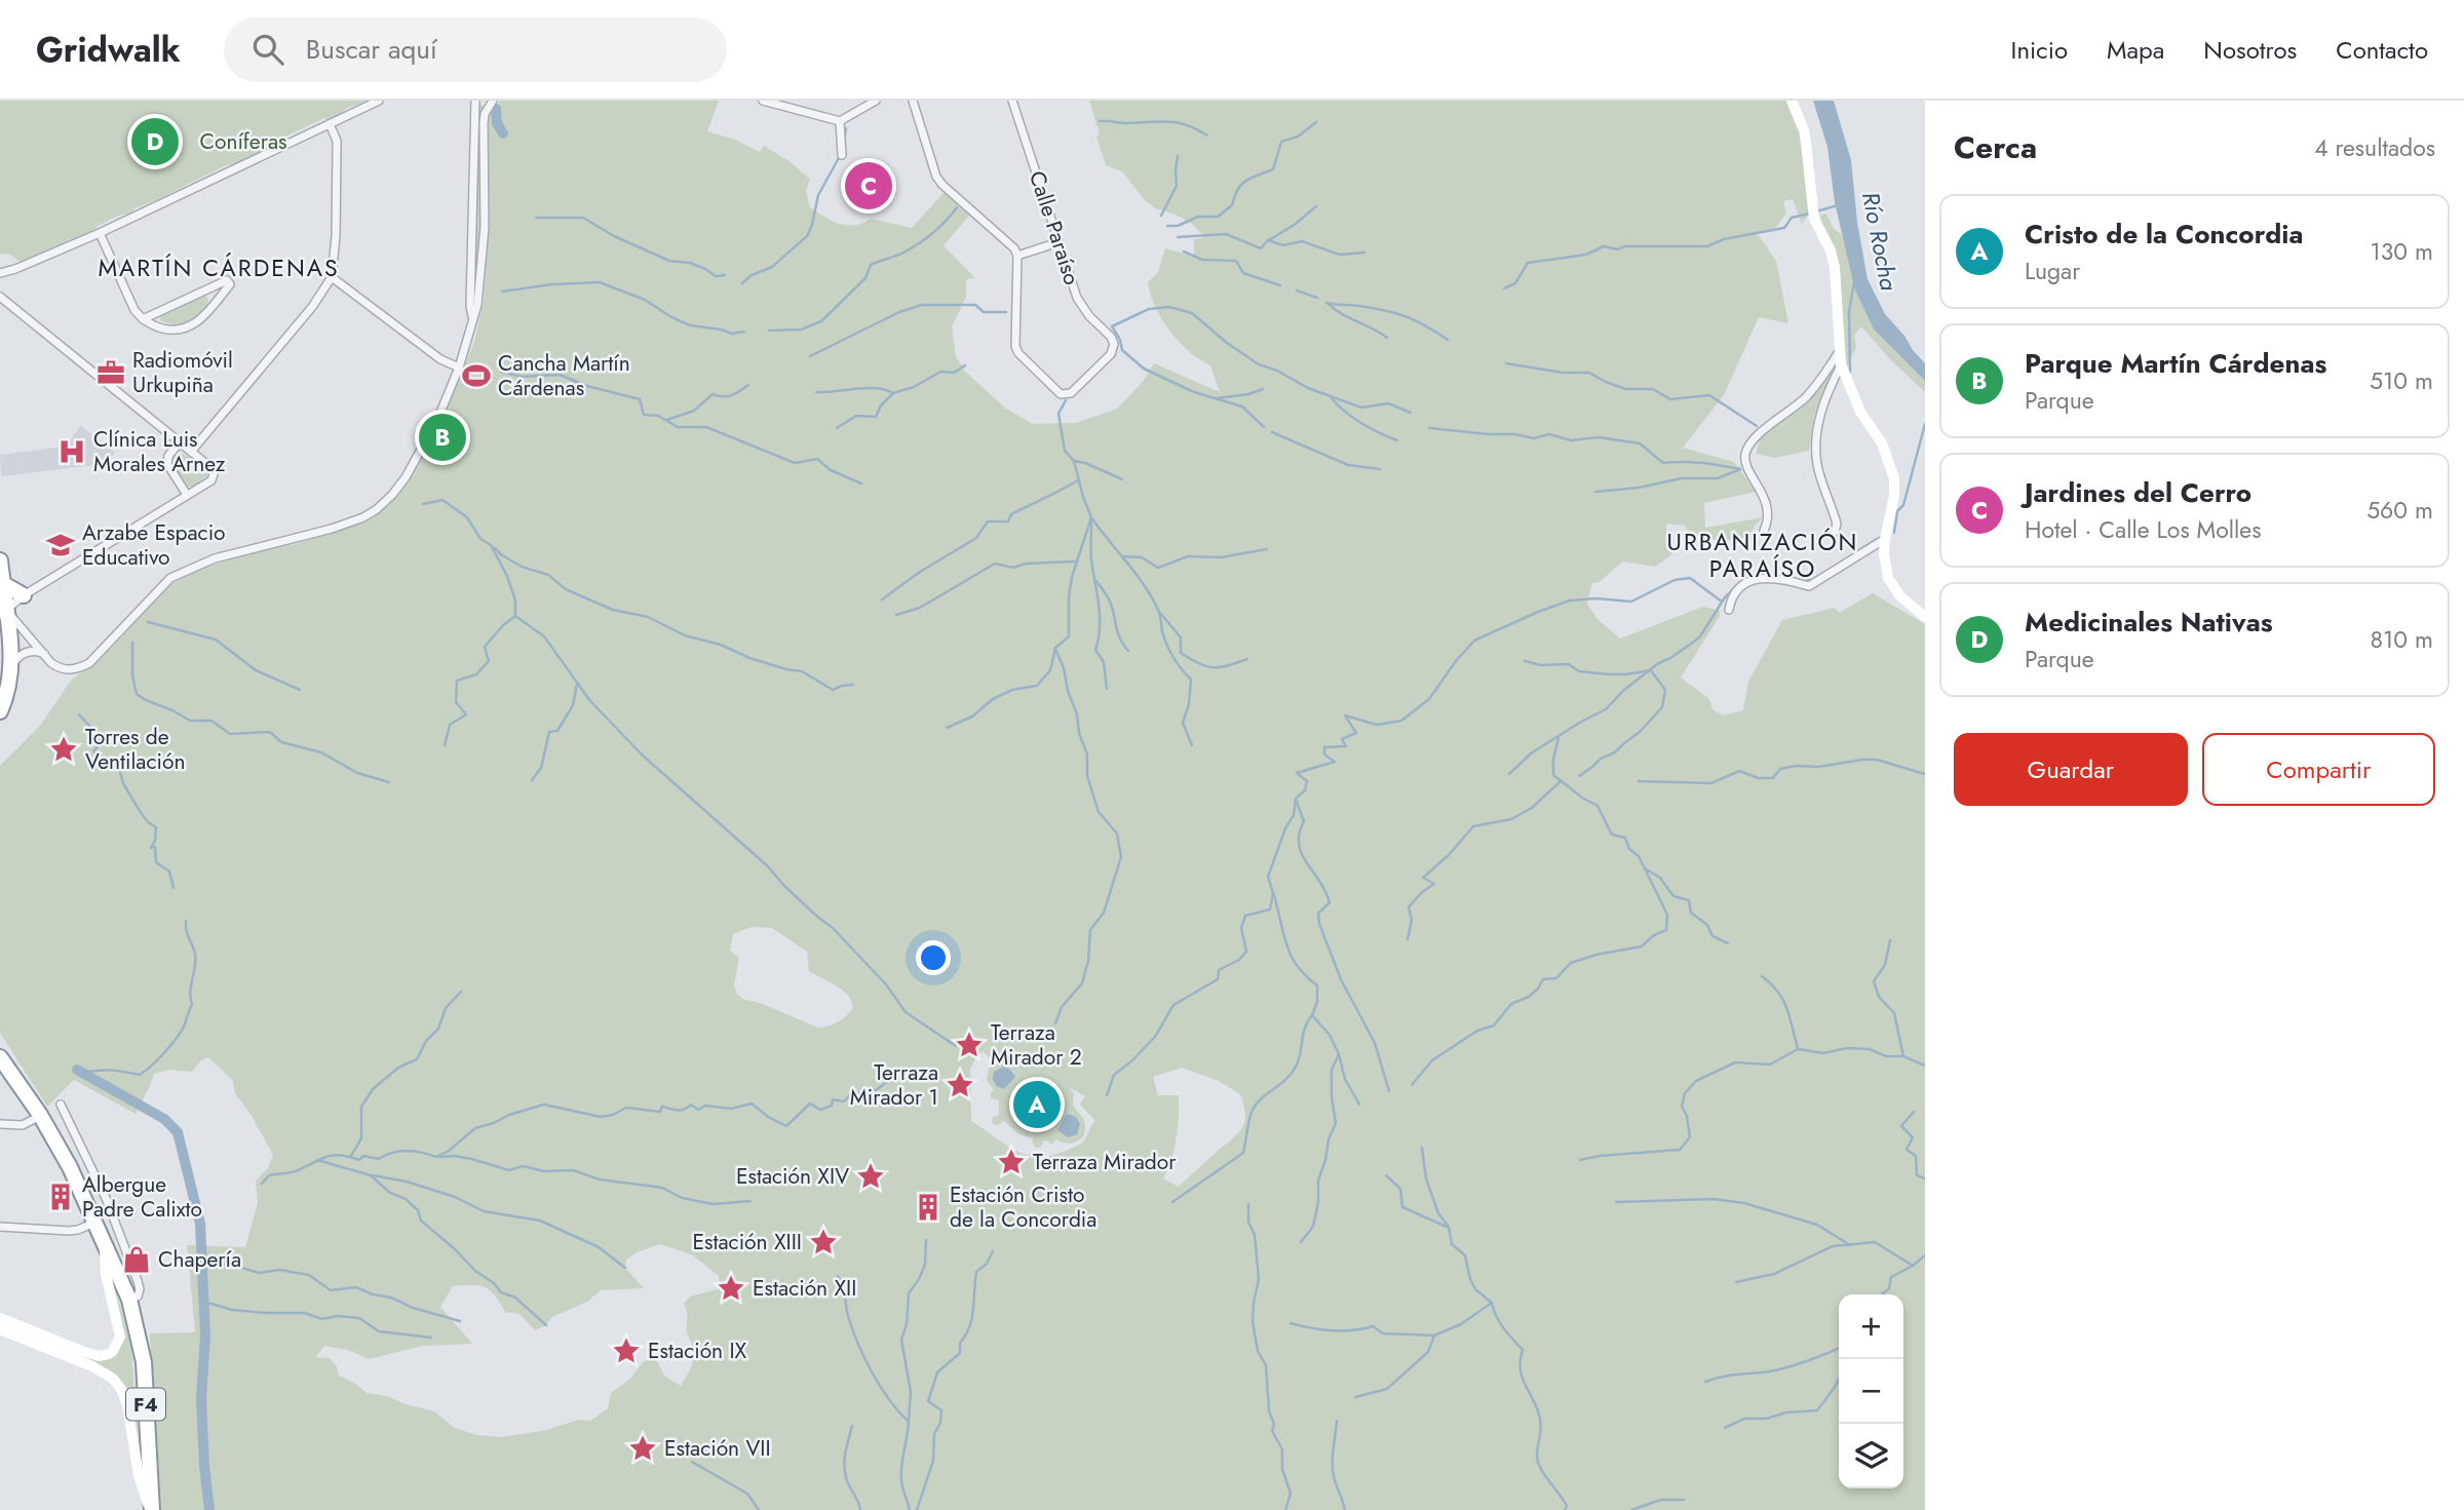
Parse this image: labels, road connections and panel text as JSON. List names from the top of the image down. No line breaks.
{"streets":{"highway":["F4"],"street":["Calle Paraíso"]},"districts":["MARTÍN CÁRDENAS","URBANIZACIÓN PARAÍSO"],"water":["Río Rocha"],"parks":["Coníferas"],"places":{"office":["Radiomóvil Urkupiña"],"sports":["Cancha Martín Cárdenas"],"hospital":["Clínica Luis Morales Arnez"],"school or university":["Arzabe Espacio Educativo"],"place":["Torres de Ventilación","Terraza Mirador 2","Terraza Mirador 1","Terraza Mirador","Estación XIV","Estación XIII","Estación XII","Estación IX","Estación VII"],"building":["Albergue Padre Calixto","Estación Cristo de la Concordia"],"shop":["Chapería"]},"page":{"header":"Gridwalk","search":"Buscar aquí","nav":["Inicio","Mapa","Nosotros","Contacto"],"heading":["Cerca","4 resultados"],"pins":["D","C","B","A"],"list":[{"mark":"A","name":"Cristo de la Concordia","note":"Lugar","value":"130 m"},{"mark":"B","name":"Parque Martín Cárdenas","note":"Parque","value":"510 m"},{"mark":"C","name":"Jardines del Cerro","note":"Hotel · Calle Los Molles","value":"560 m"},{"mark":"D","name":"Medicinales Nativas","note":"Parque","value":"810 m"}],"buttons":["Guardar","Compartir"],"map_buttons":["+","−"]}}
